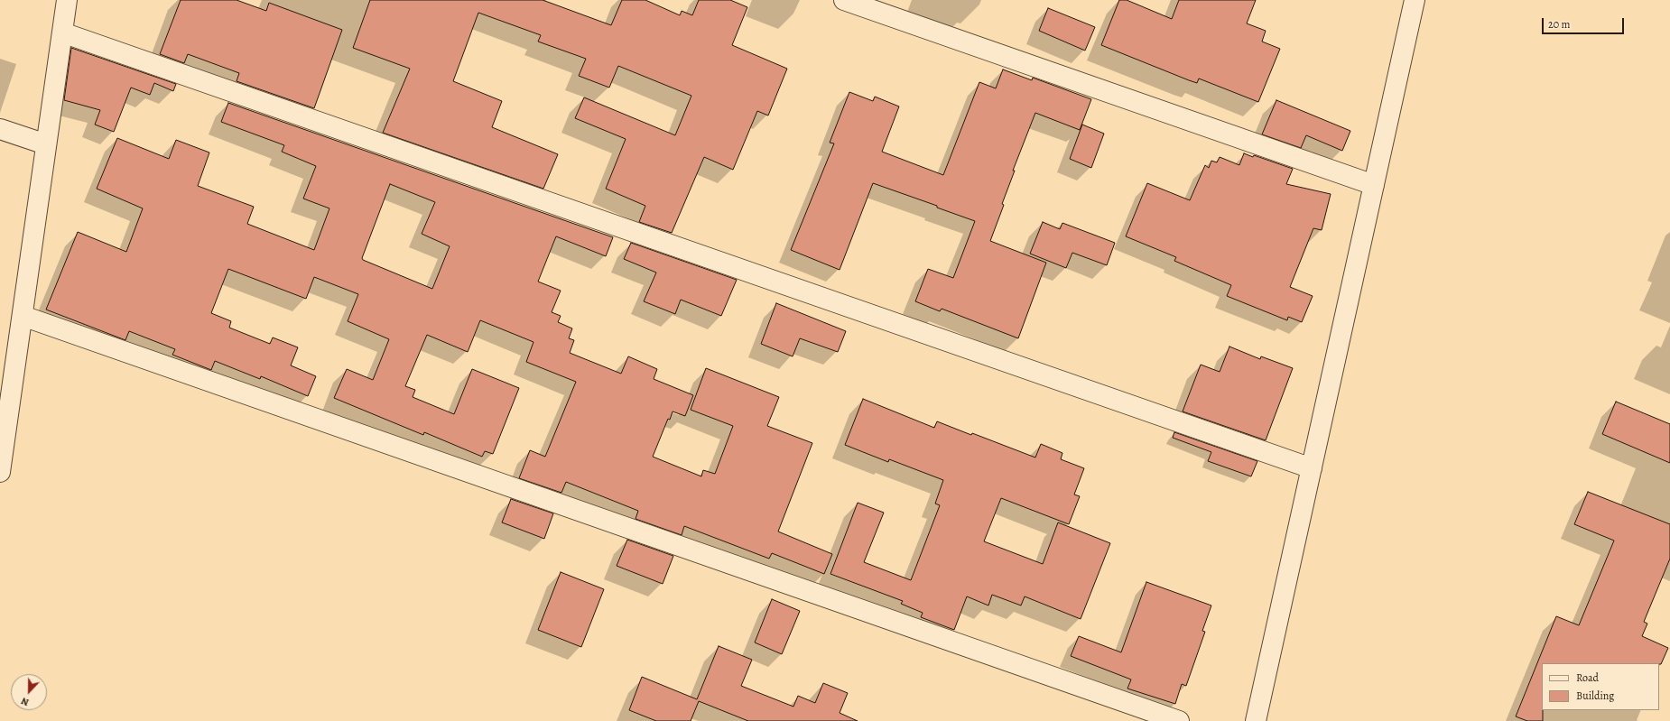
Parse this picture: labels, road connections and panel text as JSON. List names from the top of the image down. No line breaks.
{"legend":["Road","Building"],"scale_bar":"20 m","north":"bottom"}
